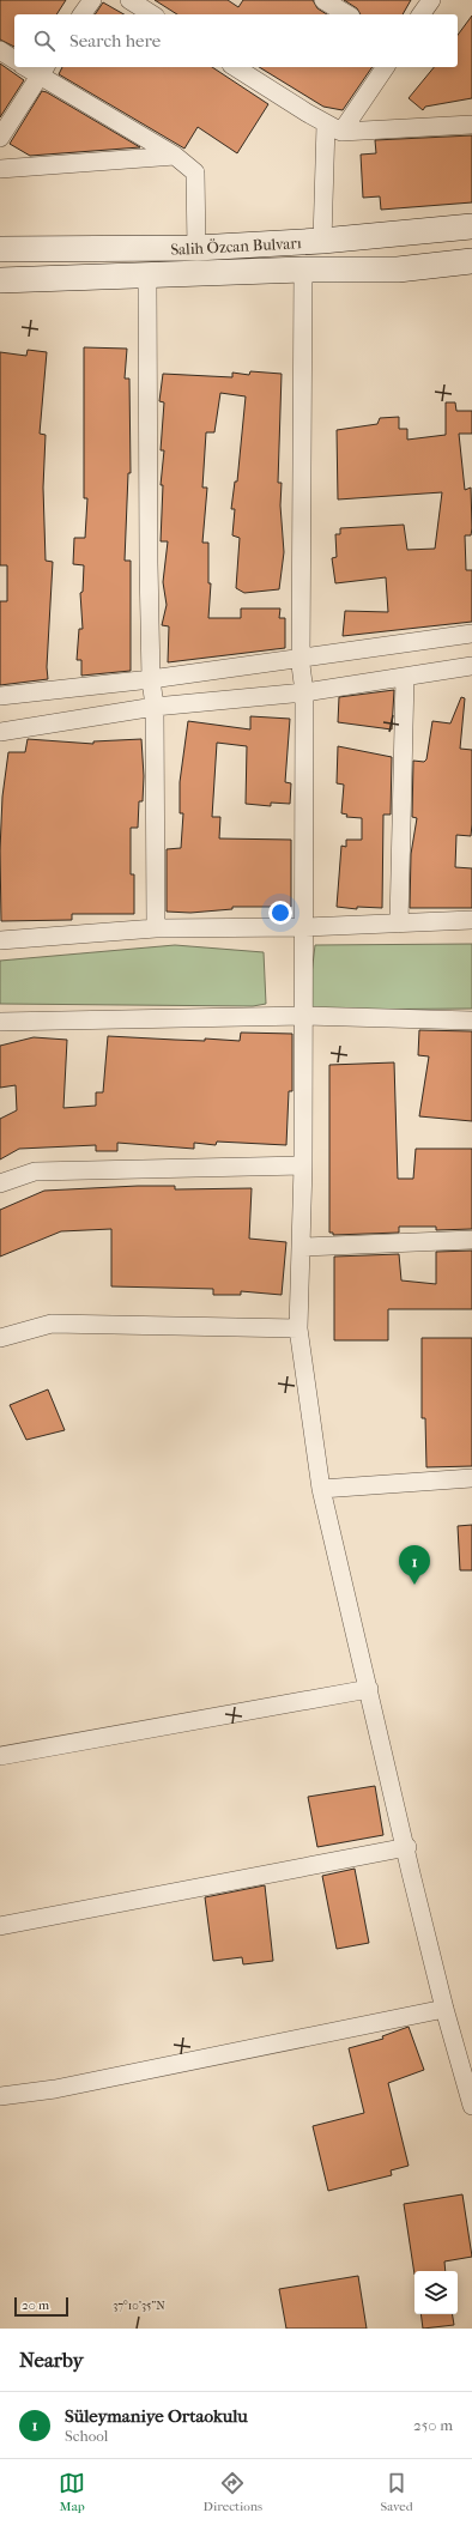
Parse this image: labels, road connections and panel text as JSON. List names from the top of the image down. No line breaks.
{"streets":{"main road":["Salih Özcan Bulvarı"]},"scale_bar":"20 m","page":{"search":"Search here","pins":"1","scale":"20 m","heading":"Nearby","list":[{"mark":"1","name":"Süleymaniye Ortaokulu","note":"School","value":"250 m"}],"nav":["Map","Directions","Saved"]},"coordinates":["37°10'35\"N"]}
